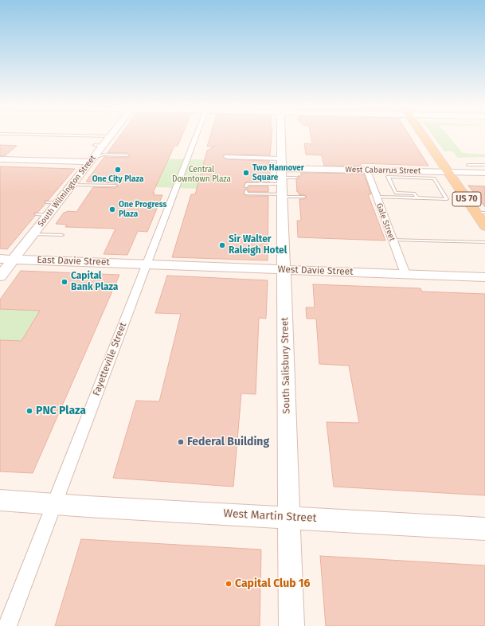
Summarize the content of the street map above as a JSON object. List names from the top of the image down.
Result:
{
  "streets": {
    "main road": [
      "West Cabarrus Street",
      "South Wilmington Street",
      "US 70",
      "East Davie Street",
      "West Davie Street",
      "South Salisbury Street",
      "West Martin Street"
    ],
    "street": ["Gale Street", "Fayetteville Street"]
  },
  "crossings": [
    ["West Cabarrus Street", "US 70"],
    ["West Cabarrus Street", "Gale Street"],
    ["West Cabarrus Street", "South Salisbury Street"],
    ["South Wilmington Street", "East Davie Street"],
    ["Gale Street", "West Davie Street"],
    ["East Davie Street", "West Davie Street"],
    ["East Davie Street", "Fayetteville Street"],
    ["West Davie Street", "Fayetteville Street"],
    ["West Davie Street", "South Salisbury Street"],
    ["Fayetteville Street", "West Martin Street"],
    ["South Salisbury Street", "West Martin Street"]
  ],
  "parks": ["Central Downtown Plaza"],
  "places": [
    "One City Plaza",
    "Two Hannover Square",
    "One Progress Plaza",
    "Sir Walter Raleigh Hotel",
    "Capital Bank Plaza",
    "PNC Plaza",
    "Federal Building",
    "Capital Club 16"
  ]
}
